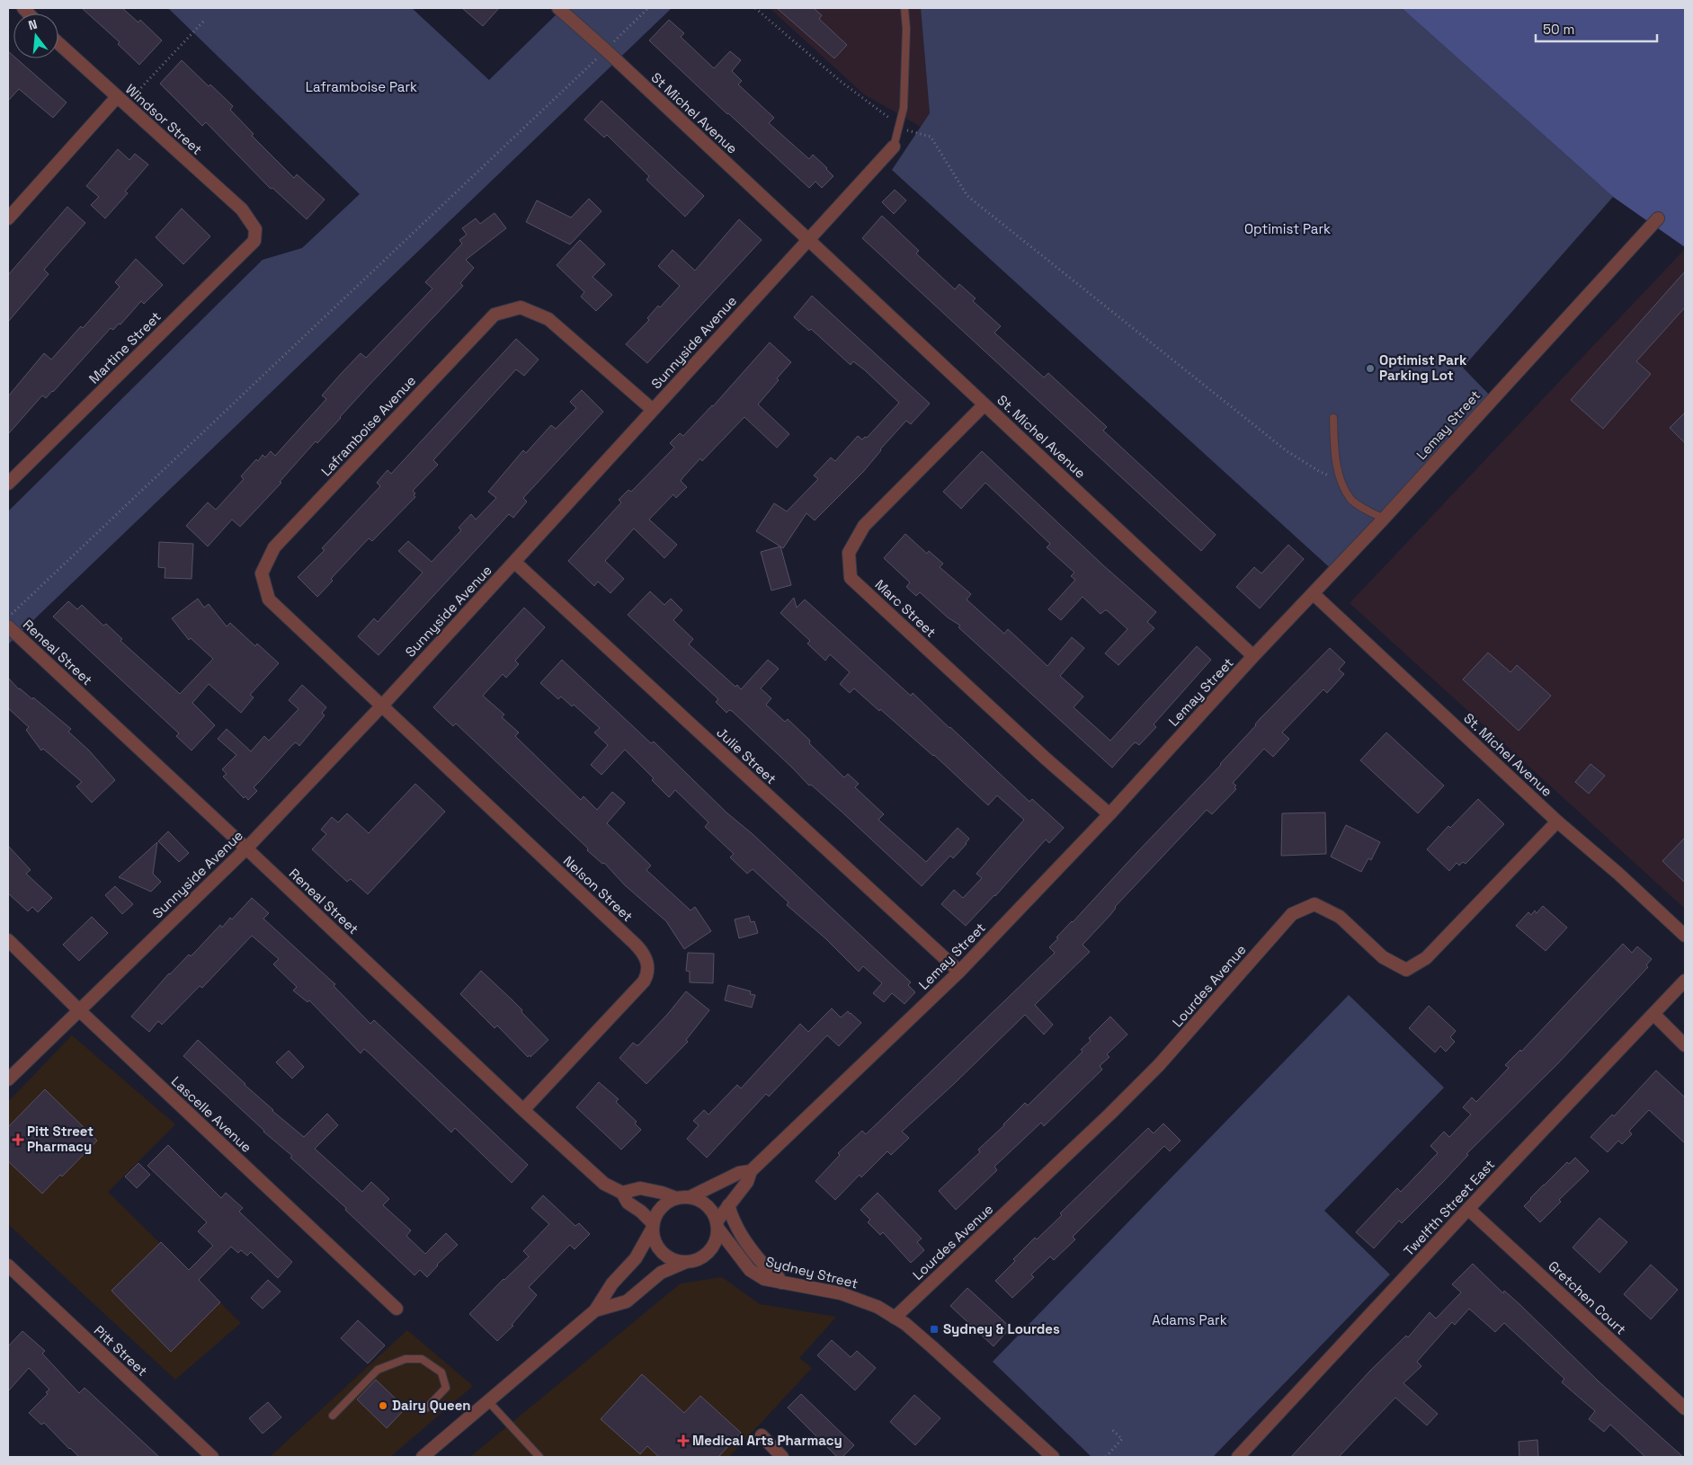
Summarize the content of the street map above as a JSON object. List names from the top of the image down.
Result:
{
  "streets": {
    "street": [
      "St Michel Avenue",
      "Windsor Street",
      "Sunnyside Avenue",
      "Martine Street",
      "Lemay Street",
      "Laframboise Avenue",
      "St. Michel Avenue",
      "Marc Street",
      "Reneal Street",
      "Julie Street",
      "Nelson Street",
      "Lourdes Avenue",
      "Lascelle Avenue",
      "Twelfth Street East",
      "Sydney Street",
      "Gretchen Court",
      "Pitt Street"
    ]
  },
  "crossings": [
    ["St Michel Avenue", "Sunnyside Avenue"],
    ["St Michel Avenue", "St. Michel Avenue"],
    ["Windsor Street", "Martine Street"],
    ["Sunnyside Avenue", "Laframboise Avenue"],
    ["Sunnyside Avenue", "St. Michel Avenue"],
    ["Sunnyside Avenue", "Reneal Street"],
    ["Sunnyside Avenue", "Julie Street"],
    ["Sunnyside Avenue", "Nelson Street"],
    ["Sunnyside Avenue", "Lascelle Avenue"],
    ["Lemay Street", "St. Michel Avenue"],
    ["Lemay Street", "Marc Street"],
    ["Lemay Street", "Reneal Street"],
    ["Lemay Street", "Julie Street"],
    ["Lemay Street", "Sydney Street"],
    ["Laframboise Avenue", "Nelson Street"],
    ["St. Michel Avenue", "Marc Street"],
    ["St. Michel Avenue", "Lourdes Avenue"],
    ["Reneal Street", "Nelson Street"],
    ["Reneal Street", "Sydney Street"],
    ["Lourdes Avenue", "Sydney Street"],
    ["Twelfth Street East", "Gretchen Court"]
  ],
  "parks": ["Laframboise Park", "Optimist Park", "Adams Park"],
  "places": {
    "other": ["Optimist Park Parking Lot", "Dairy Queen"],
    "health": ["Pitt Street Pharmacy", "Medical Arts Pharmacy"],
    "transit": ["Sydney & Lourdes"]
  },
  "scale_bar": "50 m",
  "north": "top"
}
